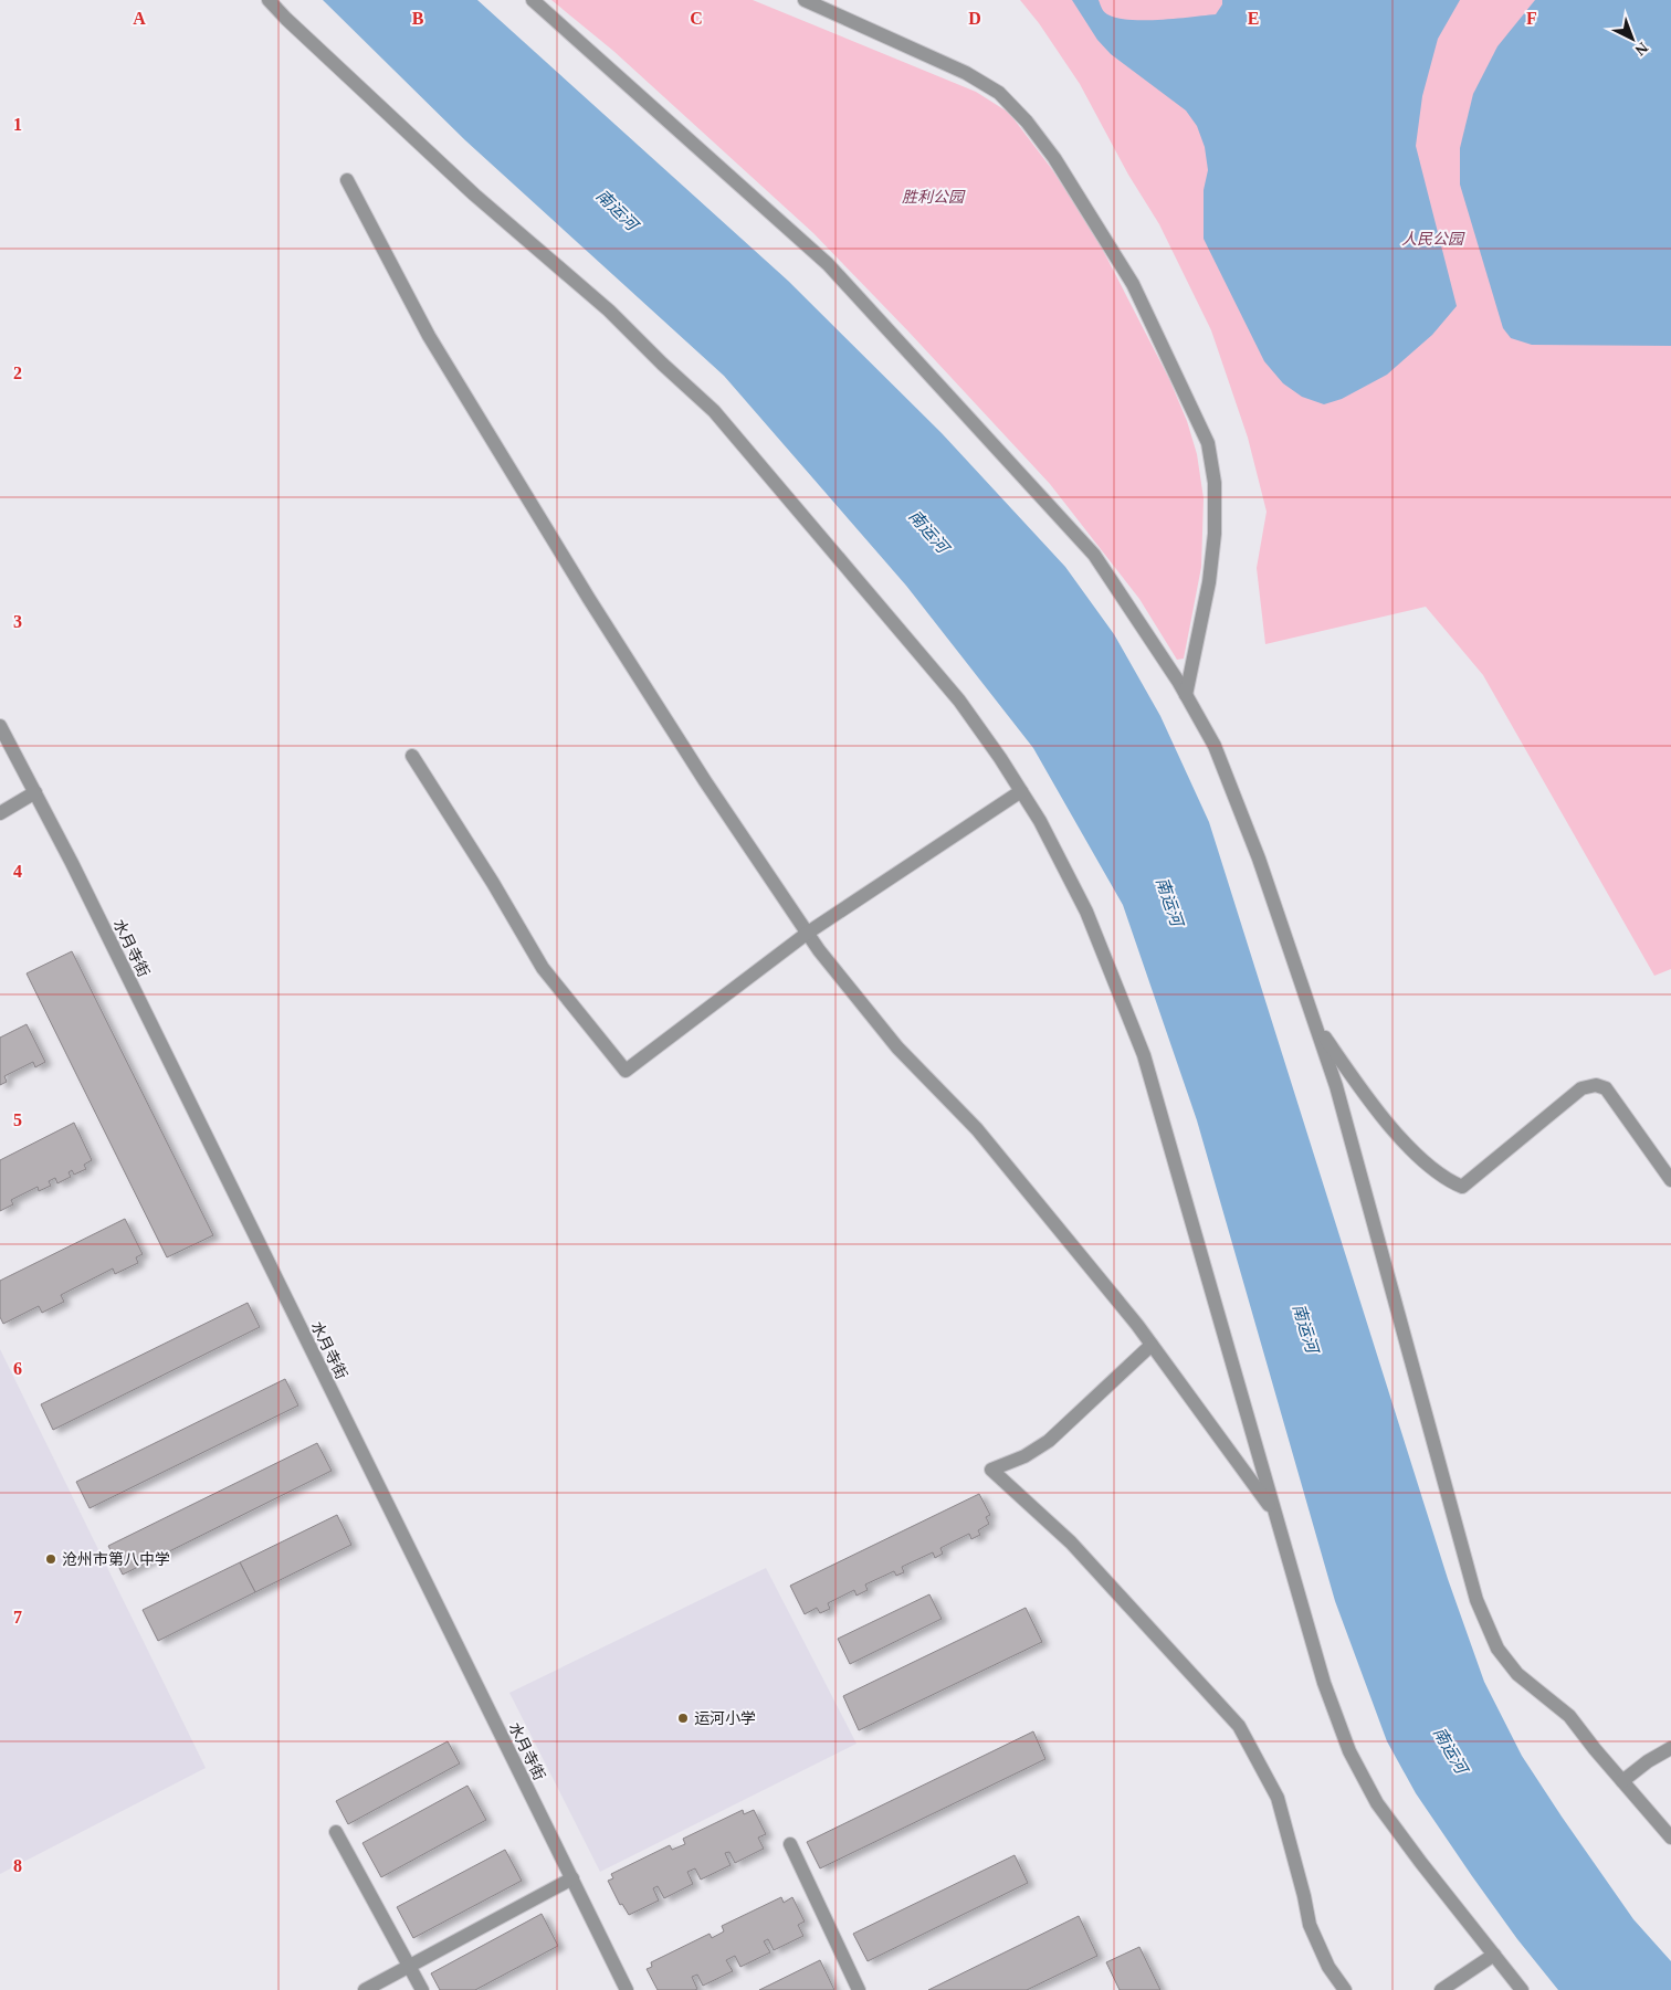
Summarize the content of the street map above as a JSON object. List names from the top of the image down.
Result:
{
  "streets": {
    "street": ["水月寺街"]
  },
  "water": ["南运河"],
  "parks": ["胜利公园", "人民公园"],
  "places": ["沧州市第八中学", "运河小学"],
  "north": "bottom right",
  "grid": {
    "columns": [
      "A",
      "B",
      "C",
      "D",
      "E",
      "F"
    ],
    "rows": [
      "1",
      "2",
      "3",
      "4",
      "5",
      "6",
      "7",
      "8"
    ]
  }
}
